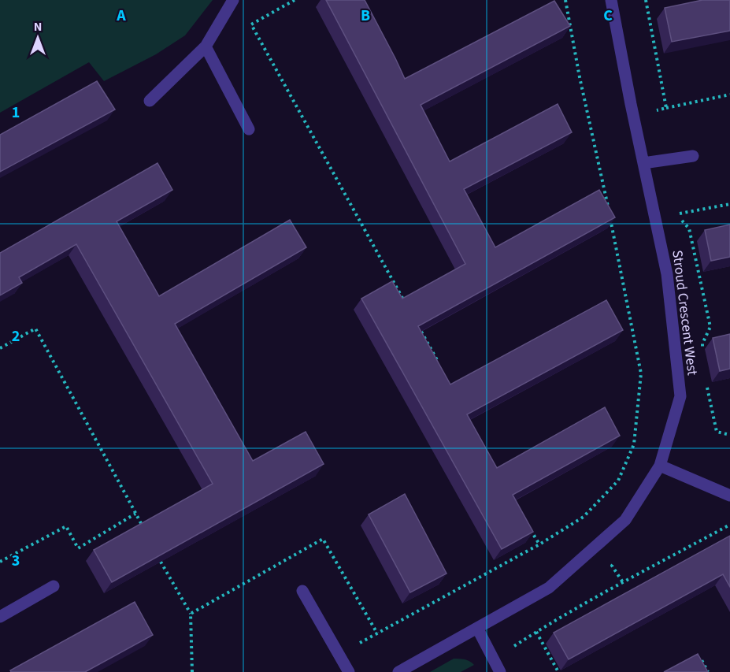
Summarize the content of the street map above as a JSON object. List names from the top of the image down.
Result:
{
  "streets": {
    "street": ["Stroud Crescent West"]
  },
  "north": "top",
  "grid": {
    "columns": ["A", "B", "C"],
    "rows": ["1", "2", "3"]
  }
}
